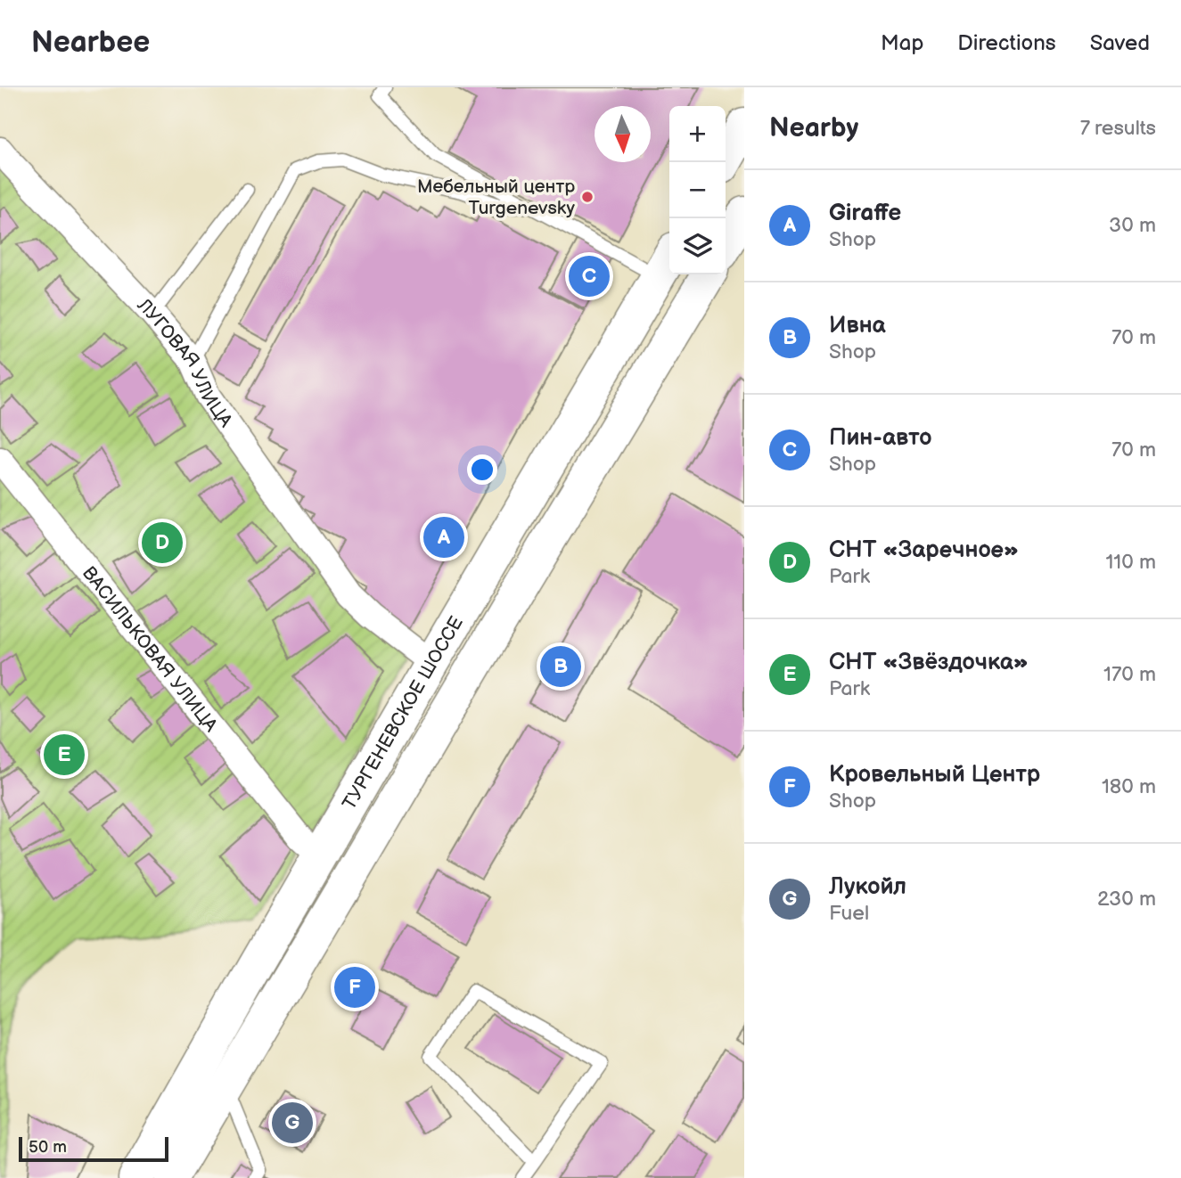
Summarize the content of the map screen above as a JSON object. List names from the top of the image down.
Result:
{
  "streets": {
    "highway": ["ТУРГЕНЕВСКОЕ ШОССЕ"],
    "street": ["ЛУГОВАЯ УЛИЦА", "ВАСИЛЬКОВАЯ УЛИЦА"]
  },
  "crossings": [
    ["ЛУГОВАЯ УЛИЦА", "ТУРГЕНЕВСКОЕ ШОССЕ"],
    ["ВАСИЛЬКОВАЯ УЛИЦА", "ТУРГЕНЕВСКОЕ ШОССЕ"]
  ],
  "places": ["Мебельный центр Turgenevsky"],
  "scale_bar": "50 m",
  "north": "bottom",
  "page": {
    "header": "Nearbee",
    "nav": ["Map", "Directions", "Saved"],
    "heading": ["Nearby", "7 results"],
    "map_buttons": ["+", "−"],
    "list": [
      {
        "mark": "A",
        "name": "Giraffe",
        "note": "Shop",
        "value": "30 m"
      },
      {
        "mark": "B",
        "name": "Ивна",
        "note": "Shop",
        "value": "70 m"
      },
      {
        "mark": "C",
        "name": "Пин-авто",
        "note": "Shop",
        "value": "70 m"
      },
      {
        "mark": "D",
        "name": "СНТ «Заречное»",
        "note": "Park",
        "value": "110 m"
      },
      {
        "mark": "E",
        "name": "СНТ «Звёздочка»",
        "note": "Park",
        "value": "170 m"
      },
      {
        "mark": "F",
        "name": "Кровельный Центр",
        "note": "Shop",
        "value": "180 m"
      },
      {
        "mark": "G",
        "name": "Лукойл",
        "note": "Fuel",
        "value": "230 m"
      }
    ],
    "pins": [
      "C",
      "A",
      "D",
      "B",
      "E",
      "F",
      "G"
    ],
    "scale": "50 m"
  }
}
